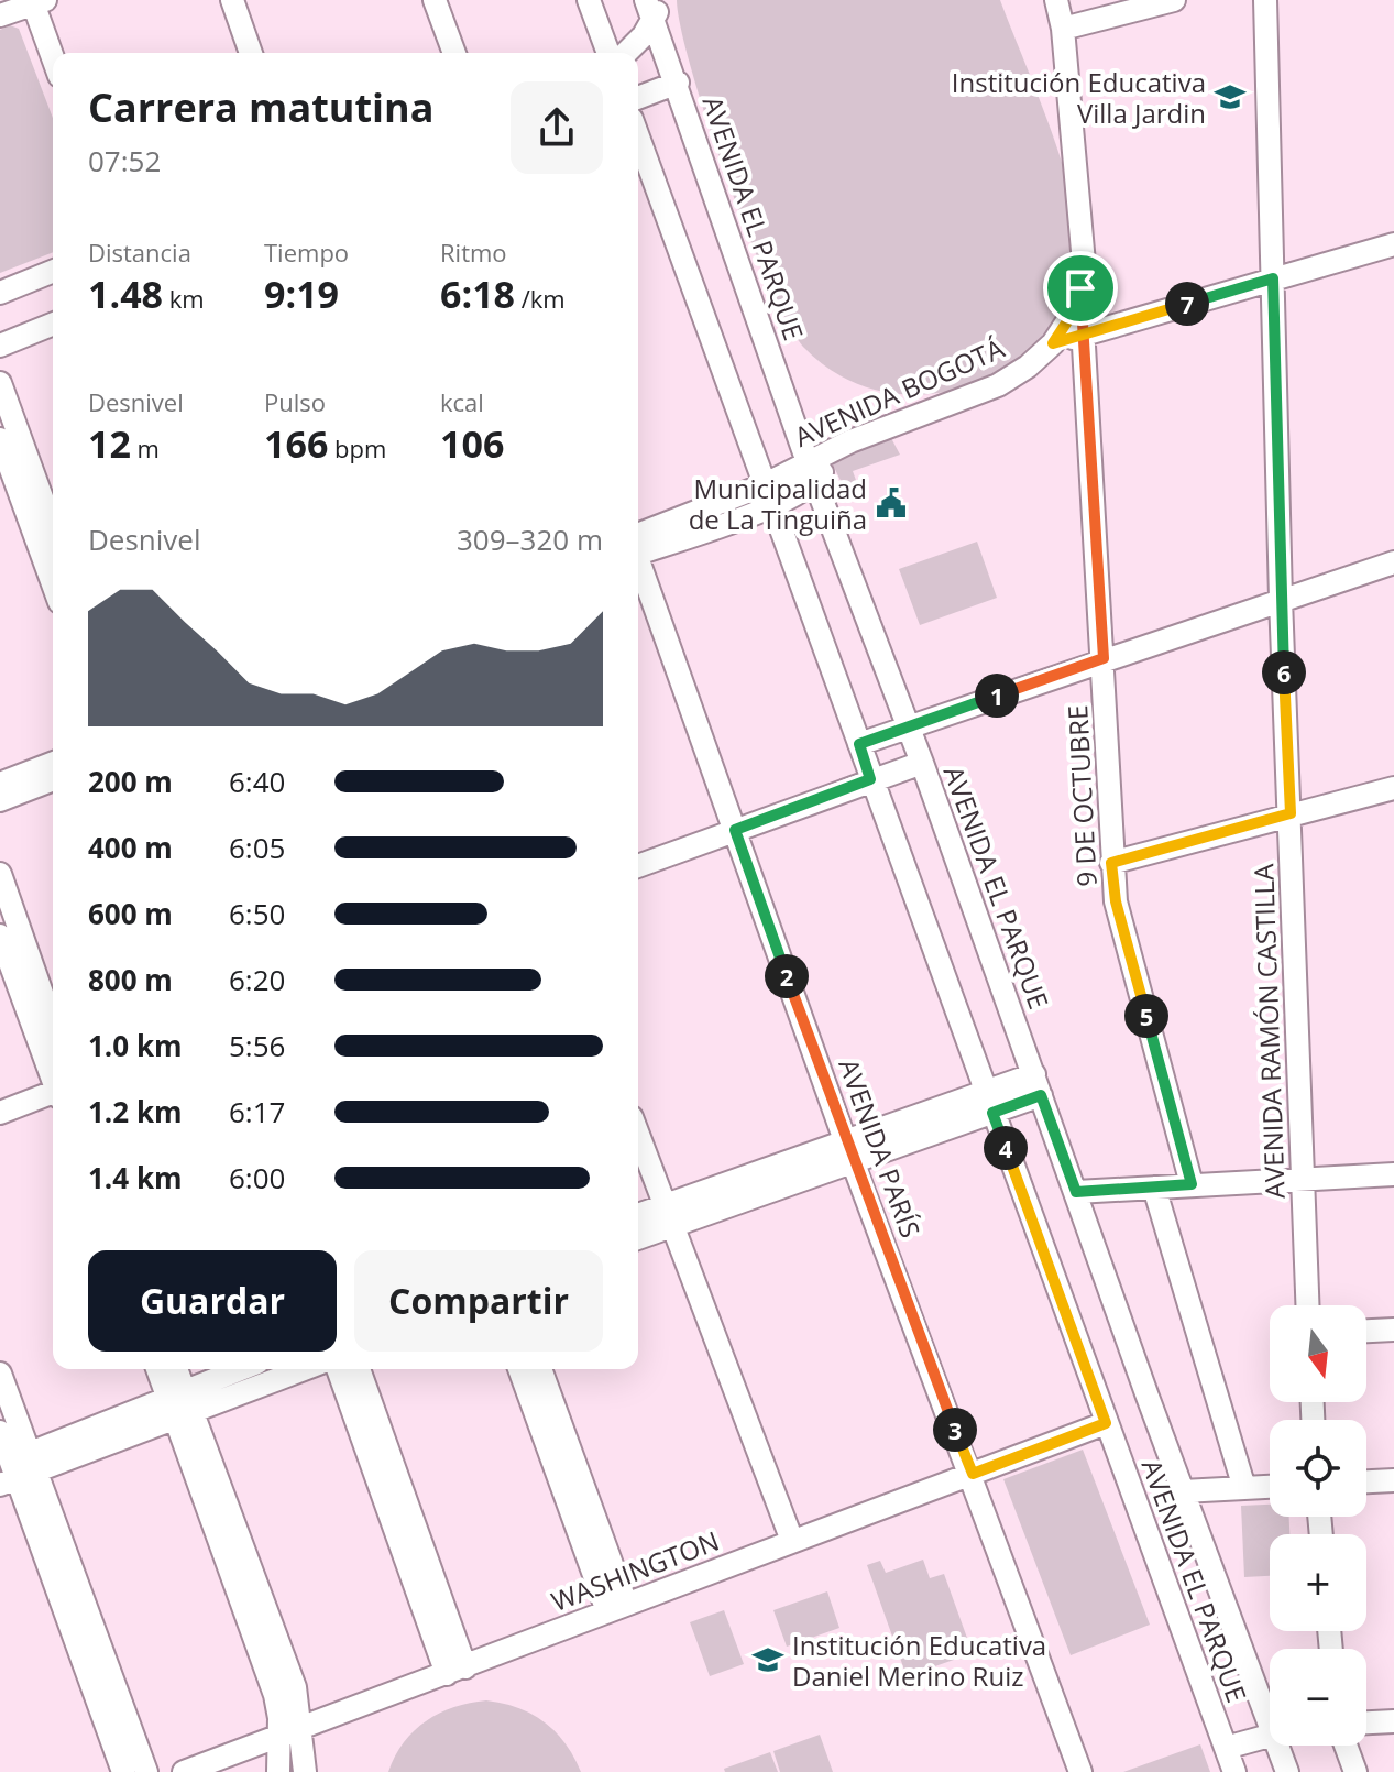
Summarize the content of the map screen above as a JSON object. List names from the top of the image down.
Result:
{
  "streets": {
    "street": [
      "AVENIDA EL PARQUE",
      "AVENIDA BOGOTÁ",
      "9 DE OCTUBRE",
      "AVENIDA RAMÓN CASTILLA",
      "AVENIDA PARÍS",
      "WASHINGTON"
    ]
  },
  "crossings": [
    ["AVENIDA EL PARQUE", "AVENIDA BOGOTÁ"],
    ["AVENIDA EL PARQUE", "WASHINGTON"],
    ["AVENIDA BOGOTÁ", "9 DE OCTUBRE"],
    ["AVENIDA PARÍS", "WASHINGTON"]
  ],
  "places": {
    "school or university": ["Institución Educativa Villa Jardin", "Institución Educativa Daniel Merino Ruiz"],
    "public building": ["Municipalidad de La Tinguiña"]
  },
  "north": "bottom",
  "page": {
    "heading": ["Carrera matutina", "07:52"],
    "stats": [
      ["Distancia", "1.48 km"],
      ["Tiempo", "9:19"],
      ["Ritmo", "6:18 /km"],
      ["Desnivel", "12 m"],
      ["Pulso", "166 bpm"],
      ["kcal", "106"]
    ],
    "pins": [
      "7",
      "6",
      "1",
      "2",
      "5",
      "4",
      "3"
    ],
    "chart": ["Desnivel", "309–320 m"],
    "list": [
      {
        "name": "200 m",
        "note": "6:40"
      },
      {
        "name": "400 m",
        "note": "6:05"
      },
      {
        "name": "600 m",
        "note": "6:50"
      },
      {
        "name": "800 m",
        "note": "6:20"
      },
      {
        "name": "1.0 km",
        "note": "5:56"
      },
      {
        "name": "1.2 km",
        "note": "6:17"
      },
      {
        "name": "1.4 km",
        "note": "6:00"
      }
    ],
    "buttons": ["Guardar", "Compartir"],
    "map_buttons": ["+", "−"]
  }
}
